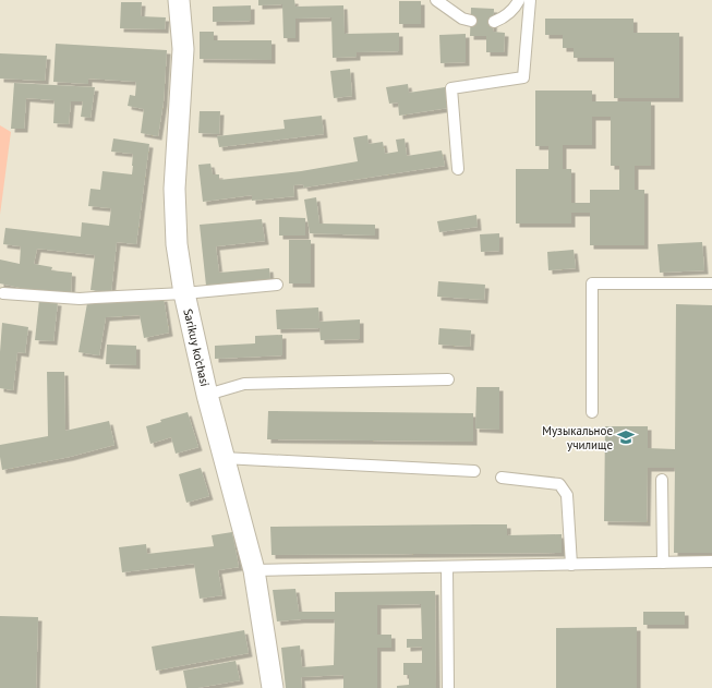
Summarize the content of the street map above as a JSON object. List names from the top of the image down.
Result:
{
  "streets": {
    "street": ["Sarikuy ko'chasi"]
  },
  "places": {
    "school or university": ["Музыкальное училище"]
  }
}
